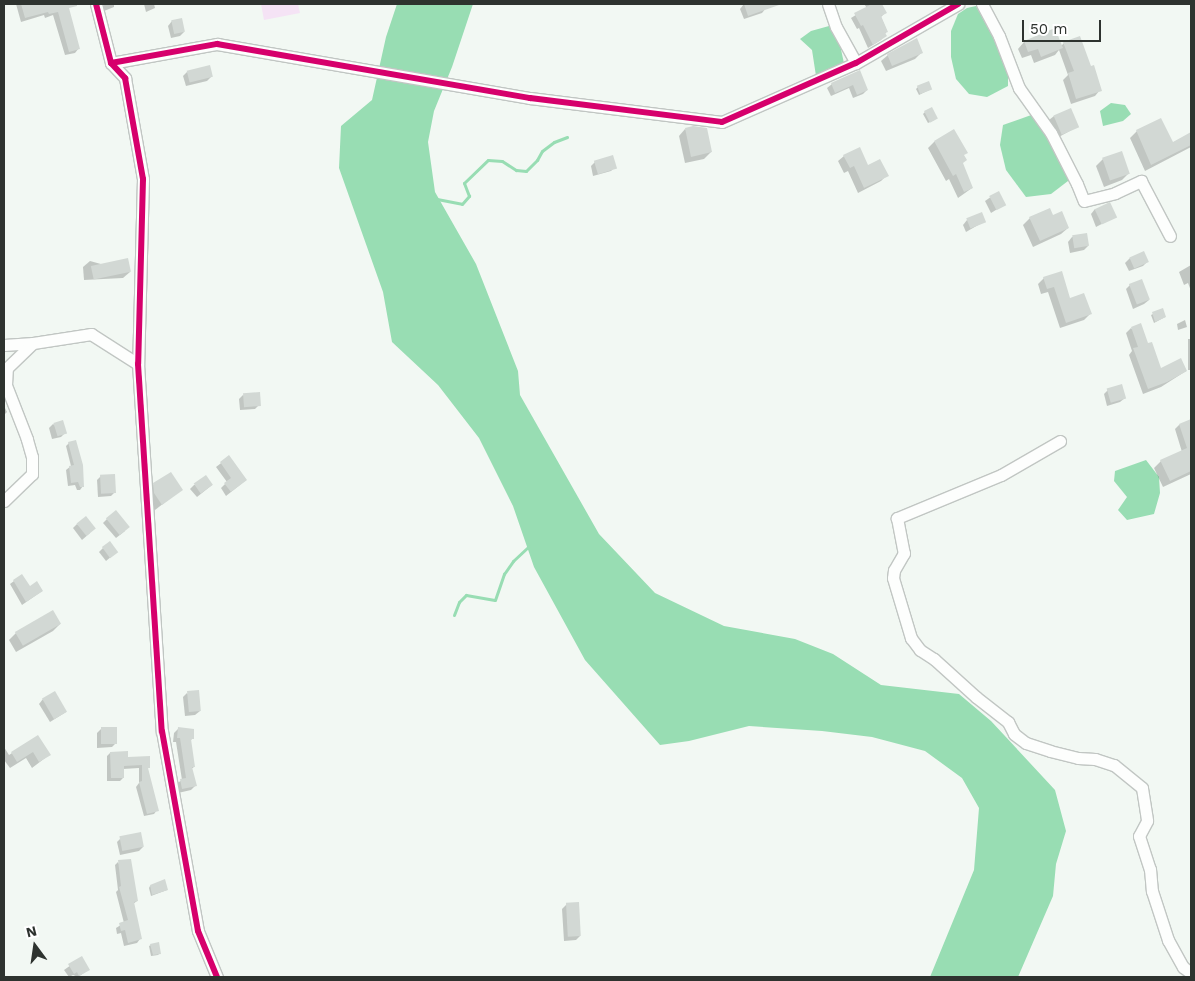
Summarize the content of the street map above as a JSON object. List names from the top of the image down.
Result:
{
  "scale_bar": "50 m",
  "north": "top"
}
